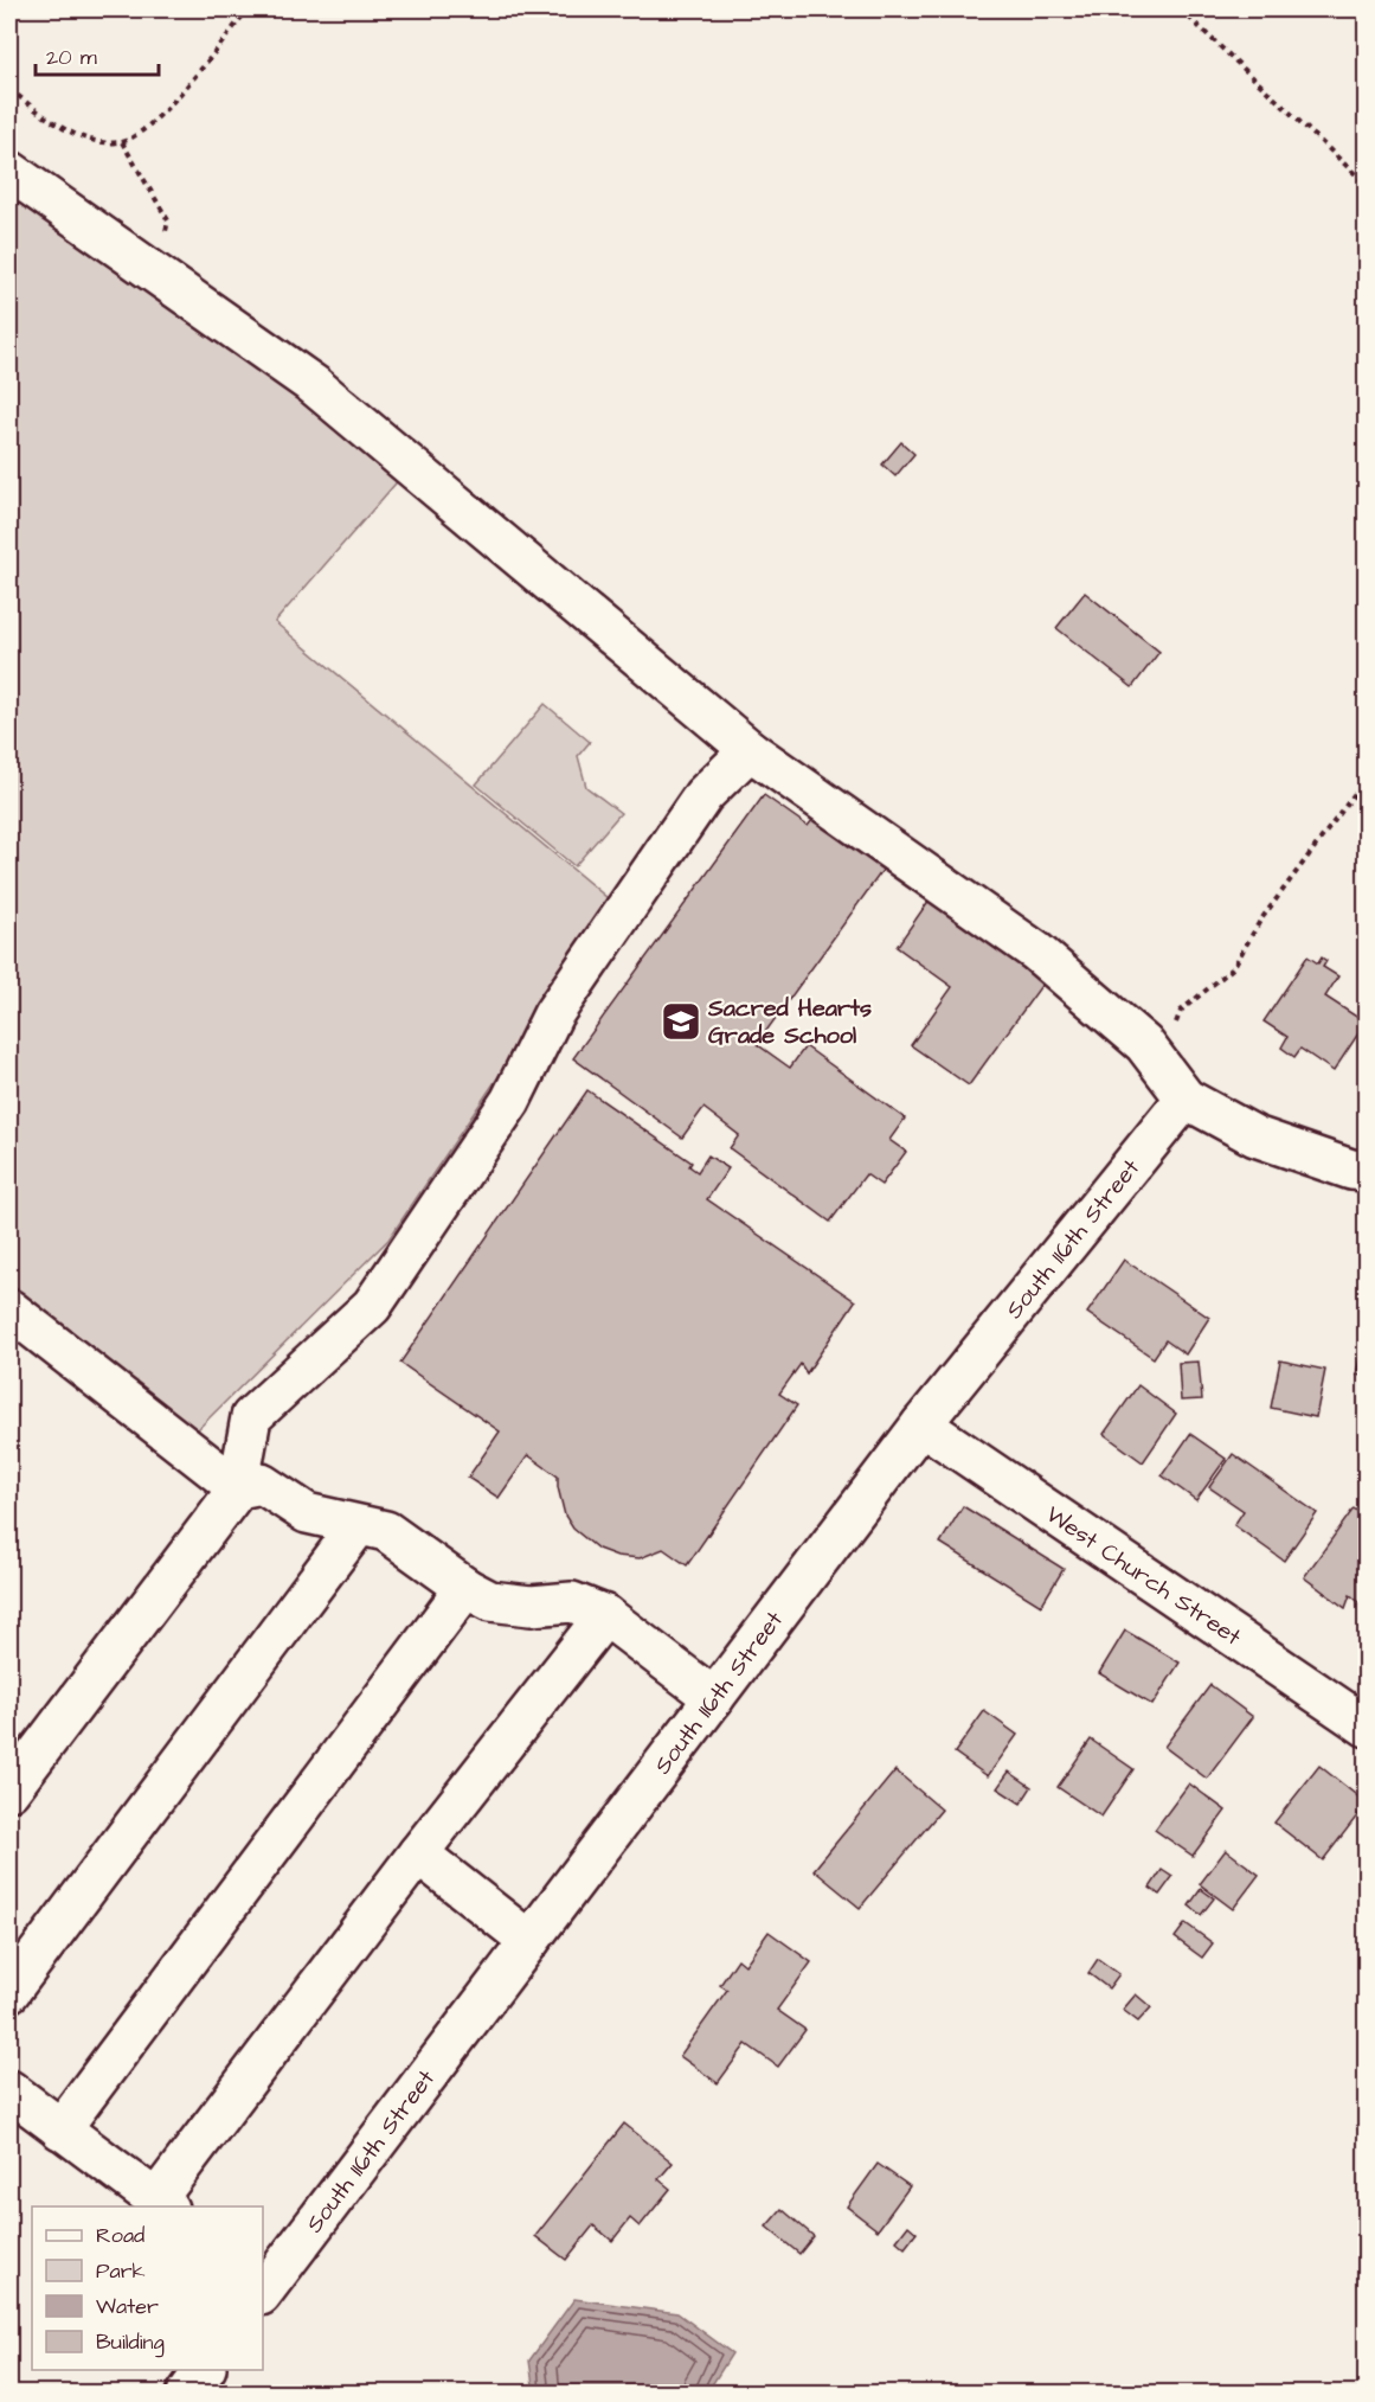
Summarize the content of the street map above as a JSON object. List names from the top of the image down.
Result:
{
  "streets": {
    "street": ["South 116th Street", "West Church Street"]
  },
  "crossings": [
    ["South 116th Street", "West Church Street"]
  ],
  "places": {
    "school or university": ["Sacred Hearts Grade School"]
  },
  "legend": [
    "Road",
    "Park",
    "Water",
    "Building"
  ],
  "scale_bar": "20 m"
}
